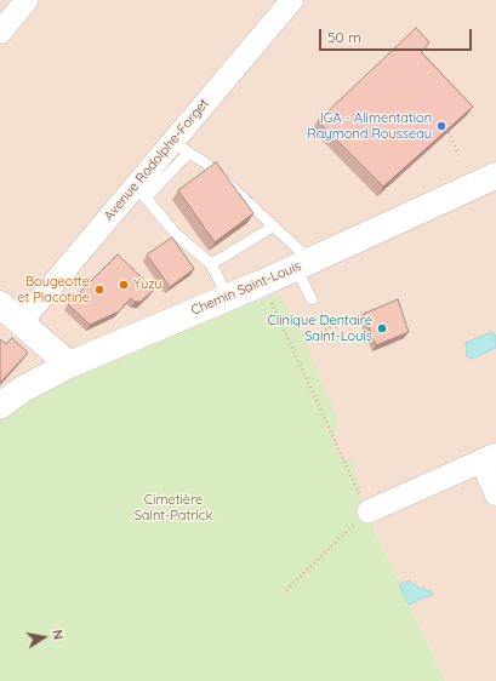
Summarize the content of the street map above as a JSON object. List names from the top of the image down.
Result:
{
  "streets": {
    "street": ["Avenue Rodolphe-Forget", "Chemin Saint-Louis"]
  },
  "parks": ["Cimetière Saint-Patrick"],
  "places": [
    "IGA - Alimentation Raymond Rousseau",
    "Yuzu",
    "Bougeotte et Placotine",
    "Clinique Dentaire Saint-Louis"
  ],
  "scale_bar": "50 m",
  "north": "right"
}
